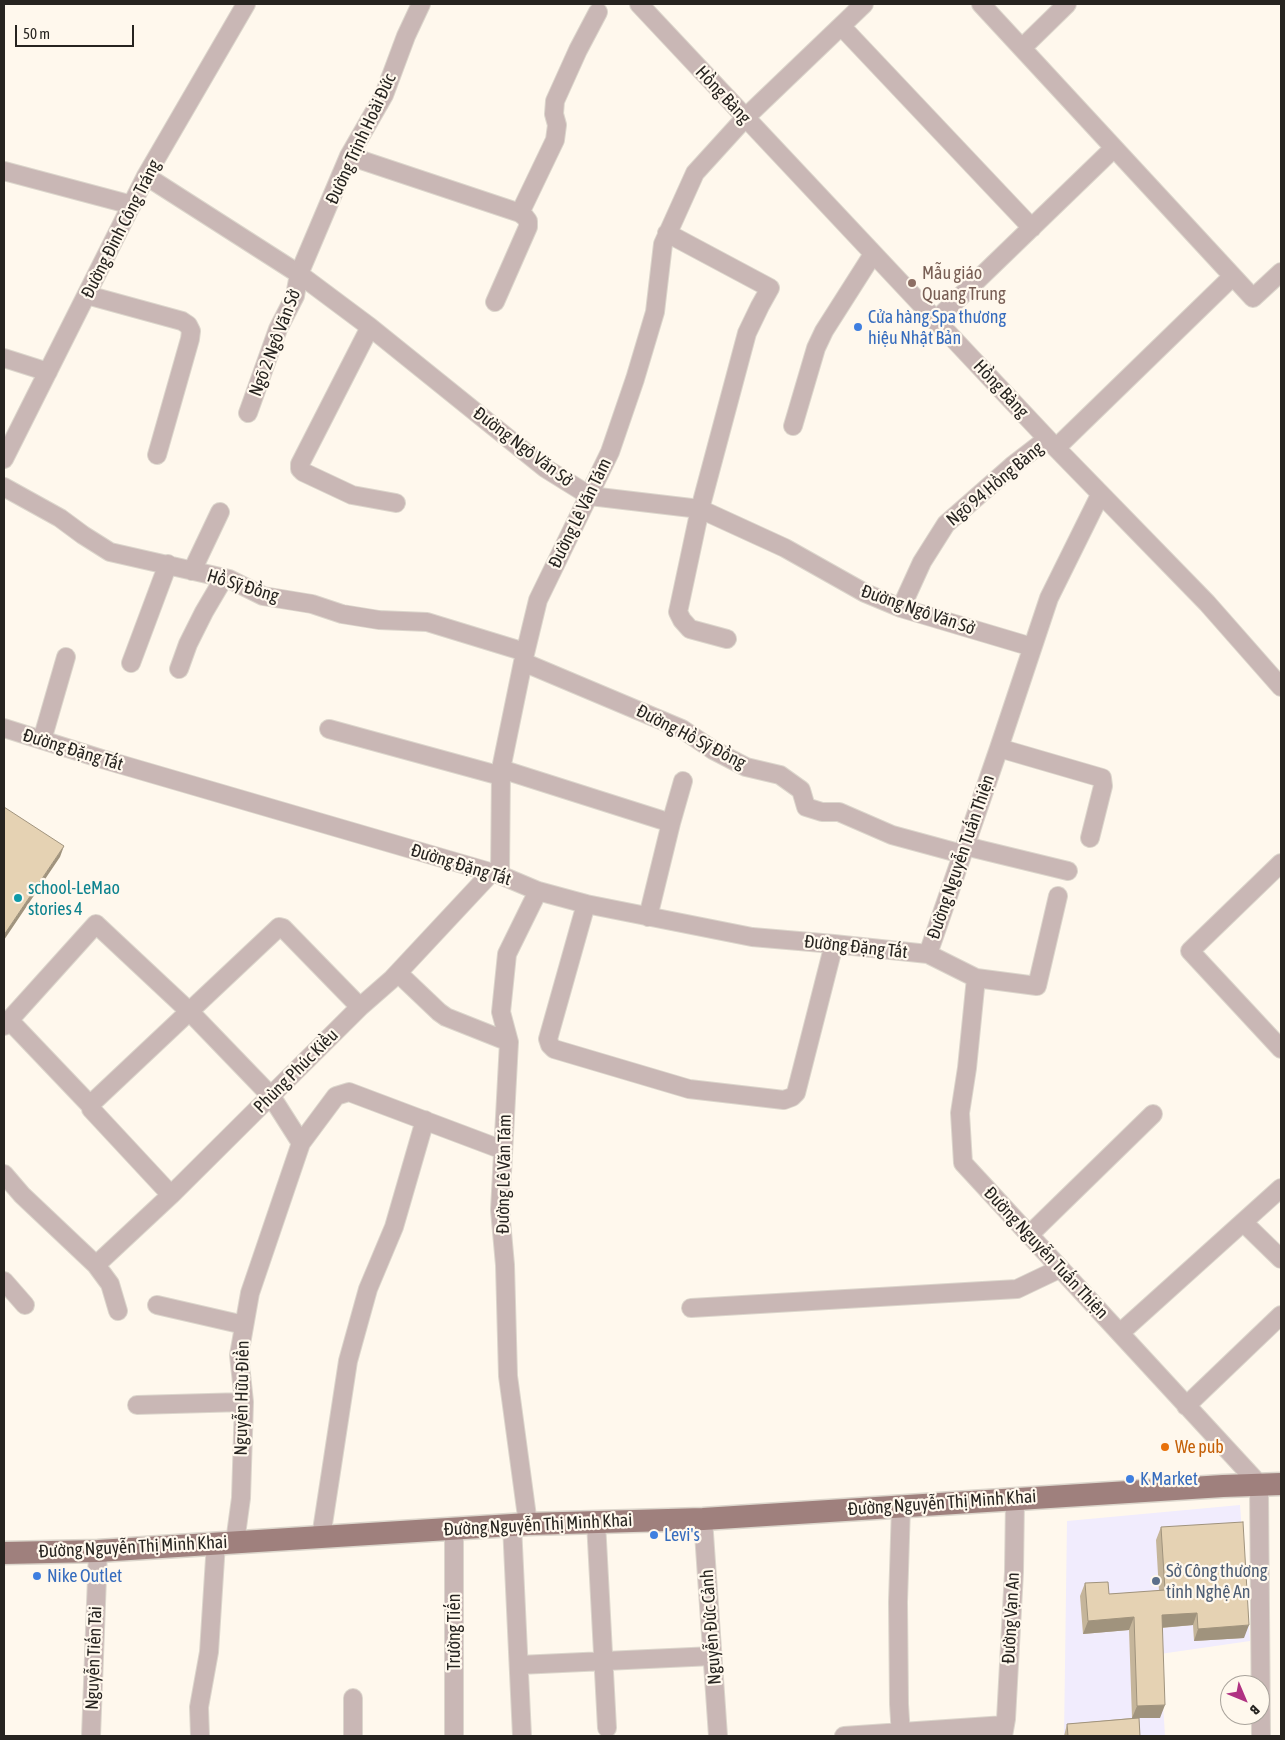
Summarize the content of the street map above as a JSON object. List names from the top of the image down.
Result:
{
  "streets": {
    "main road": ["Đường Nguyễn Thị Minh Khai"],
    "street": [
      "Hồng Bàng",
      "Đường Trịnh Hoài Đức",
      "Đường Đinh Công Tráng",
      "Ngõ 2 Ngô Văn Sở",
      "Đường Ngô Văn Sở",
      "Ngõ 94 Hồng Bàng",
      "Đường Lê Văn Tám",
      "Hồ Sỹ Đồng",
      "Đường Hồ Sỹ Đồng",
      "Đường Đặng Tất",
      "Đường Nguyễn Tuấn Thiện",
      "Phùng Phúc Kiều",
      "Nguyễn Hữu Điền",
      "Đường Vạn An",
      "Nguyễn Đức Cảnh",
      "Trường Tiến",
      "Nguyễn Tiến Tài"
    ]
  },
  "crossings": [
    ["Hồng Bàng", "Ngõ 94 Hồng Bàng"],
    ["Hồng Bàng", "Đường Lê Văn Tám"],
    ["Hồng Bàng", "Đường Nguyễn Tuấn Thiện"],
    ["Đường Trịnh Hoài Đức", "Ngõ 2 Ngô Văn Sở"],
    ["Đường Trịnh Hoài Đức", "Đường Ngô Văn Sở"],
    ["Đường Đinh Công Tráng", "Đường Ngô Văn Sở"],
    ["Ngõ 2 Ngô Văn Sở", "Đường Ngô Văn Sở"],
    ["Đường Ngô Văn Sở", "Ngõ 94 Hồng Bàng"],
    ["Đường Ngô Văn Sở", "Đường Lê Văn Tám"],
    ["Đường Ngô Văn Sở", "Đường Nguyễn Tuấn Thiện"],
    ["Đường Lê Văn Tám", "Hồ Sỹ Đồng"],
    ["Đường Lê Văn Tám", "Đường Hồ Sỹ Đồng"],
    ["Đường Lê Văn Tám", "Đường Đặng Tất"],
    ["Đường Lê Văn Tám", "Phùng Phúc Kiều"],
    ["Đường Lê Văn Tám", "Nguyễn Hữu Điền"],
    ["Đường Lê Văn Tám", "Đường Nguyễn Thị Minh Khai"],
    ["Hồ Sỹ Đồng", "Đường Hồ Sỹ Đồng"],
    ["Đường Hồ Sỹ Đồng", "Đường Nguyễn Tuấn Thiện"],
    ["Đường Đặng Tất", "Đường Nguyễn Tuấn Thiện"],
    ["Đường Đặng Tất", "Phùng Phúc Kiều"],
    ["Đường Nguyễn Tuấn Thiện", "Đường Nguyễn Thị Minh Khai"],
    ["Nguyễn Hữu Điền", "Đường Nguyễn Thị Minh Khai"],
    ["Đường Nguyễn Thị Minh Khai", "Đường Vạn An"],
    ["Đường Nguyễn Thị Minh Khai", "Nguyễn Đức Cảnh"],
    ["Đường Nguyễn Thị Minh Khai", "Trường Tiến"],
    ["Đường Nguyễn Thị Minh Khai", "Nguyễn Tiến Tài"]
  ],
  "places": [
    "Mẫu giáo Quang Trung",
    "Cửa hàng Spa thương hiệu Nhật Bản",
    "school-LeMao stories 4",
    "We pub",
    "K Market",
    "Levi's",
    "Nike Outlet",
    "Sở Công thương tỉnh Nghệ An"
  ],
  "scale_bar": "50 m",
  "north": "bottom right"
}
